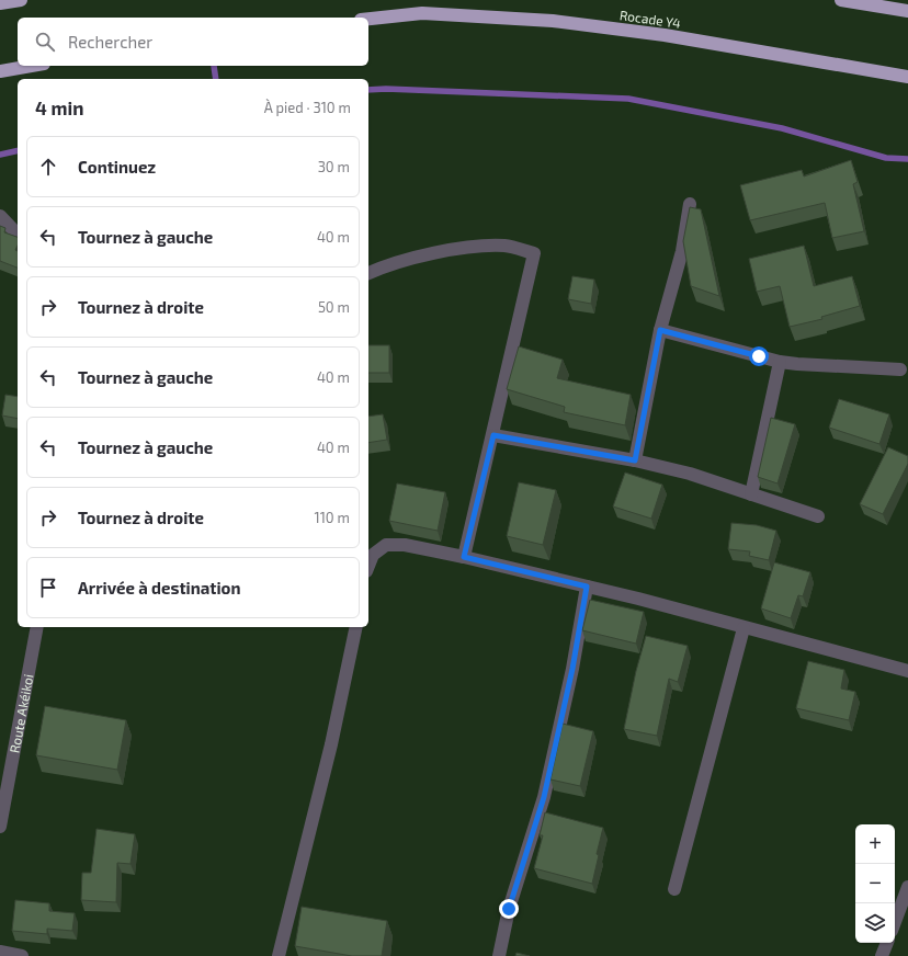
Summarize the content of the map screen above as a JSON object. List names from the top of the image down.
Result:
{
  "streets": {
    "highway": ["Rocade Y4"],
    "street": ["Route Akéikoi"]
  },
  "page": {
    "search": "Rechercher",
    "heading": ["4 min", "À pied · 310 m"],
    "list": [
      ["Continuez", "30 m"],
      ["Tournez à gauche", "40 m"],
      ["Tournez à droite", "50 m"],
      ["Tournez à gauche", "40 m"],
      ["Tournez à gauche", "40 m"],
      ["Tournez à droite", "110 m"],
      "Arrivée à destination"
    ],
    "map_buttons": ["+", "−"]
  }
}
